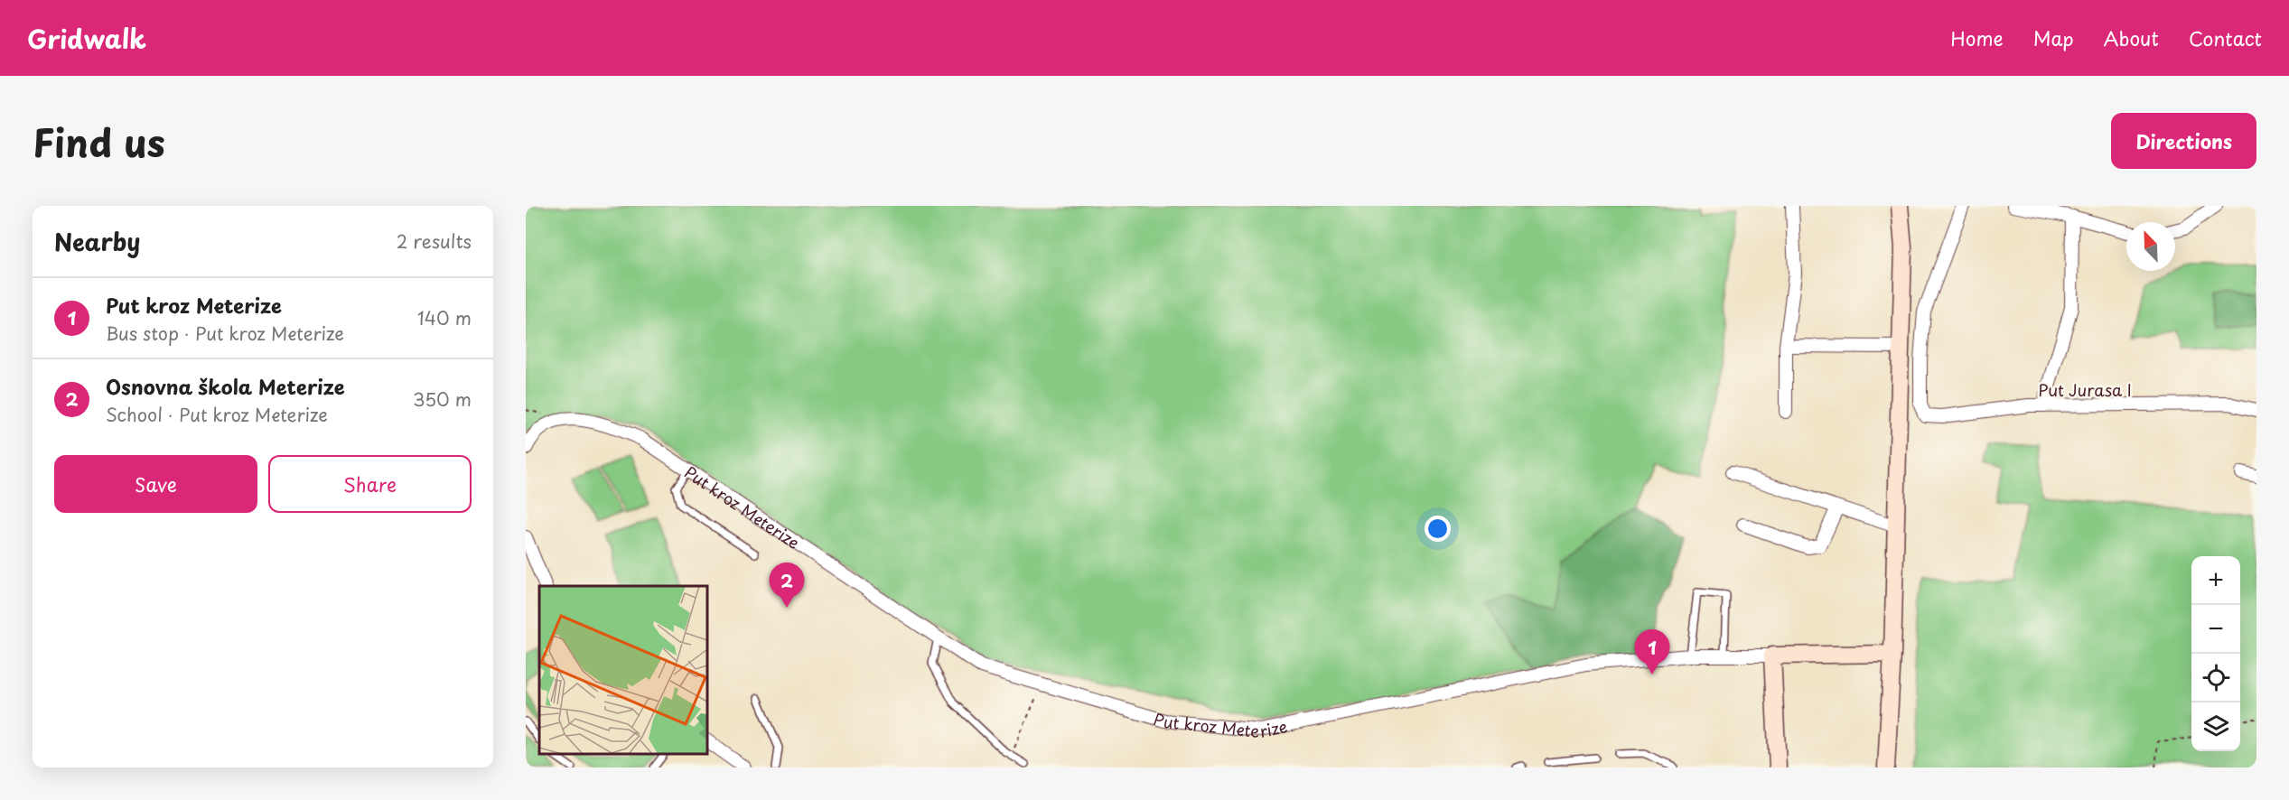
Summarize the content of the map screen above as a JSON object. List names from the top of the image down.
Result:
{
  "streets": {
    "main road": ["Put kroz Meterize"],
    "street": ["Put Jurasa I"]
  },
  "north": "top left",
  "page": {
    "header": "Gridwalk",
    "nav": [
      "Home",
      "Map",
      "About",
      "Contact"
    ],
    "title": "Find us",
    "buttons": [
      "Directions",
      ["Save", "Share"]
    ],
    "heading": ["Nearby", "2 results"],
    "list": [
      {
        "mark": "1",
        "name": "Put kroz Meterize",
        "note": "Bus stop · Put kroz Meterize",
        "value": "140 m"
      },
      {
        "mark": "2",
        "name": "Osnovna škola Meterize",
        "note": "School · Put kroz Meterize",
        "value": "350 m"
      }
    ],
    "map_buttons": ["+", "−"],
    "pins": ["2", "1"]
  }
}
